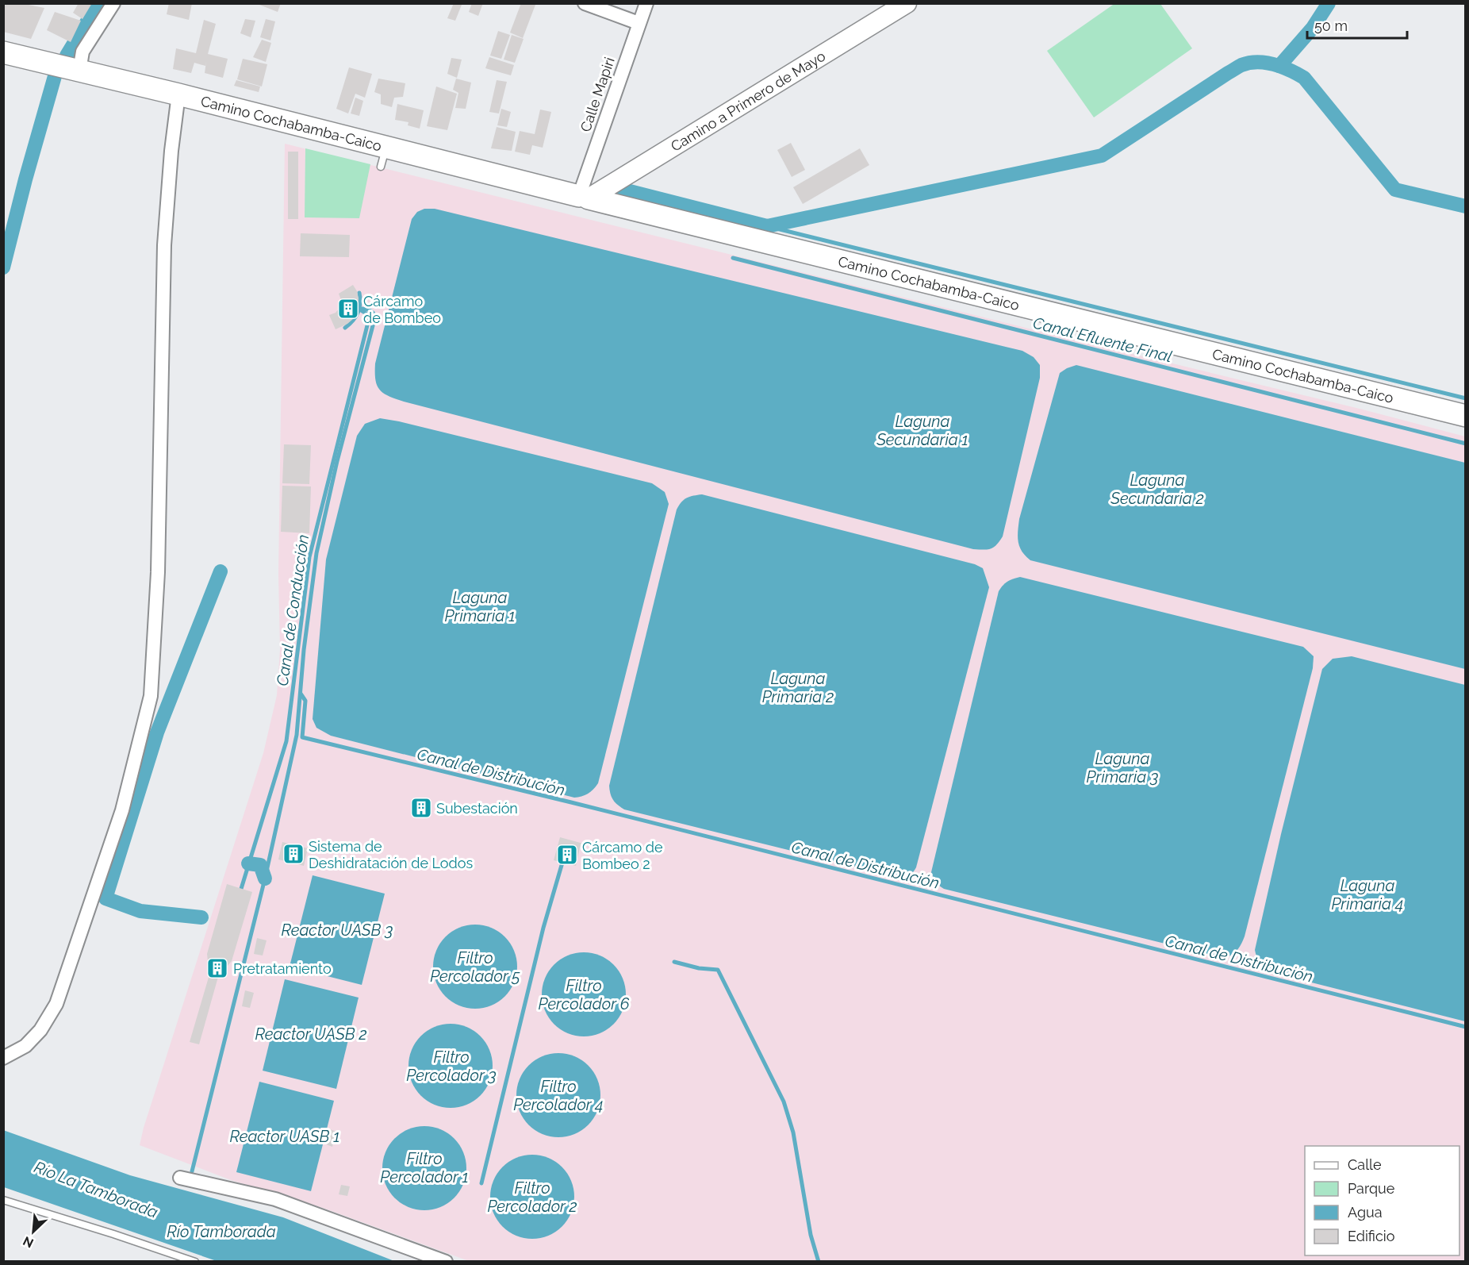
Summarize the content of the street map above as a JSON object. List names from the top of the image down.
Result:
{
  "streets": {
    "main road": ["Camino a Primero de Mayo", "Camino Cochabamba-Caico"],
    "street": ["Calle Mapiri"]
  },
  "crossings": [
    ["Calle Mapiri", "Camino a Primero de Mayo"],
    ["Calle Mapiri", "Camino Cochabamba-Caico"],
    ["Camino a Primero de Mayo", "Camino Cochabamba-Caico"]
  ],
  "water": [
    "Canal Efluente Final",
    "Laguna Secundaria 1",
    "Laguna Secundaria 2",
    "Laguna Primaria 1",
    "Canal de Conducción",
    "Laguna Primaria 2",
    "Laguna Primaria 3",
    "Canal de Distribución",
    "Laguna Primaria 4",
    "Reactor UASB 3",
    "Filtro Percolador 5",
    "Filtro Percolador 6",
    "Reactor UASB 2",
    "Filtro Percolador 3",
    "Filtro Percolador 4",
    "Reactor UASB 1",
    "Filtro Percolador 1",
    "Filtro Percolador 2",
    "Río La Tamborada",
    "Río Tamborada"
  ],
  "places": {
    "building": [
      "Cárcamo de Bombeo",
      "Subestación",
      "Sistema de Deshidratación de Lodos",
      "Cárcamo de Bombeo 2",
      "Pretratamiento"
    ]
  },
  "legend": [
    "Calle",
    "Parque",
    "Agua",
    "Edificio"
  ],
  "scale_bar": "50 m",
  "north": "bottom left"
}
